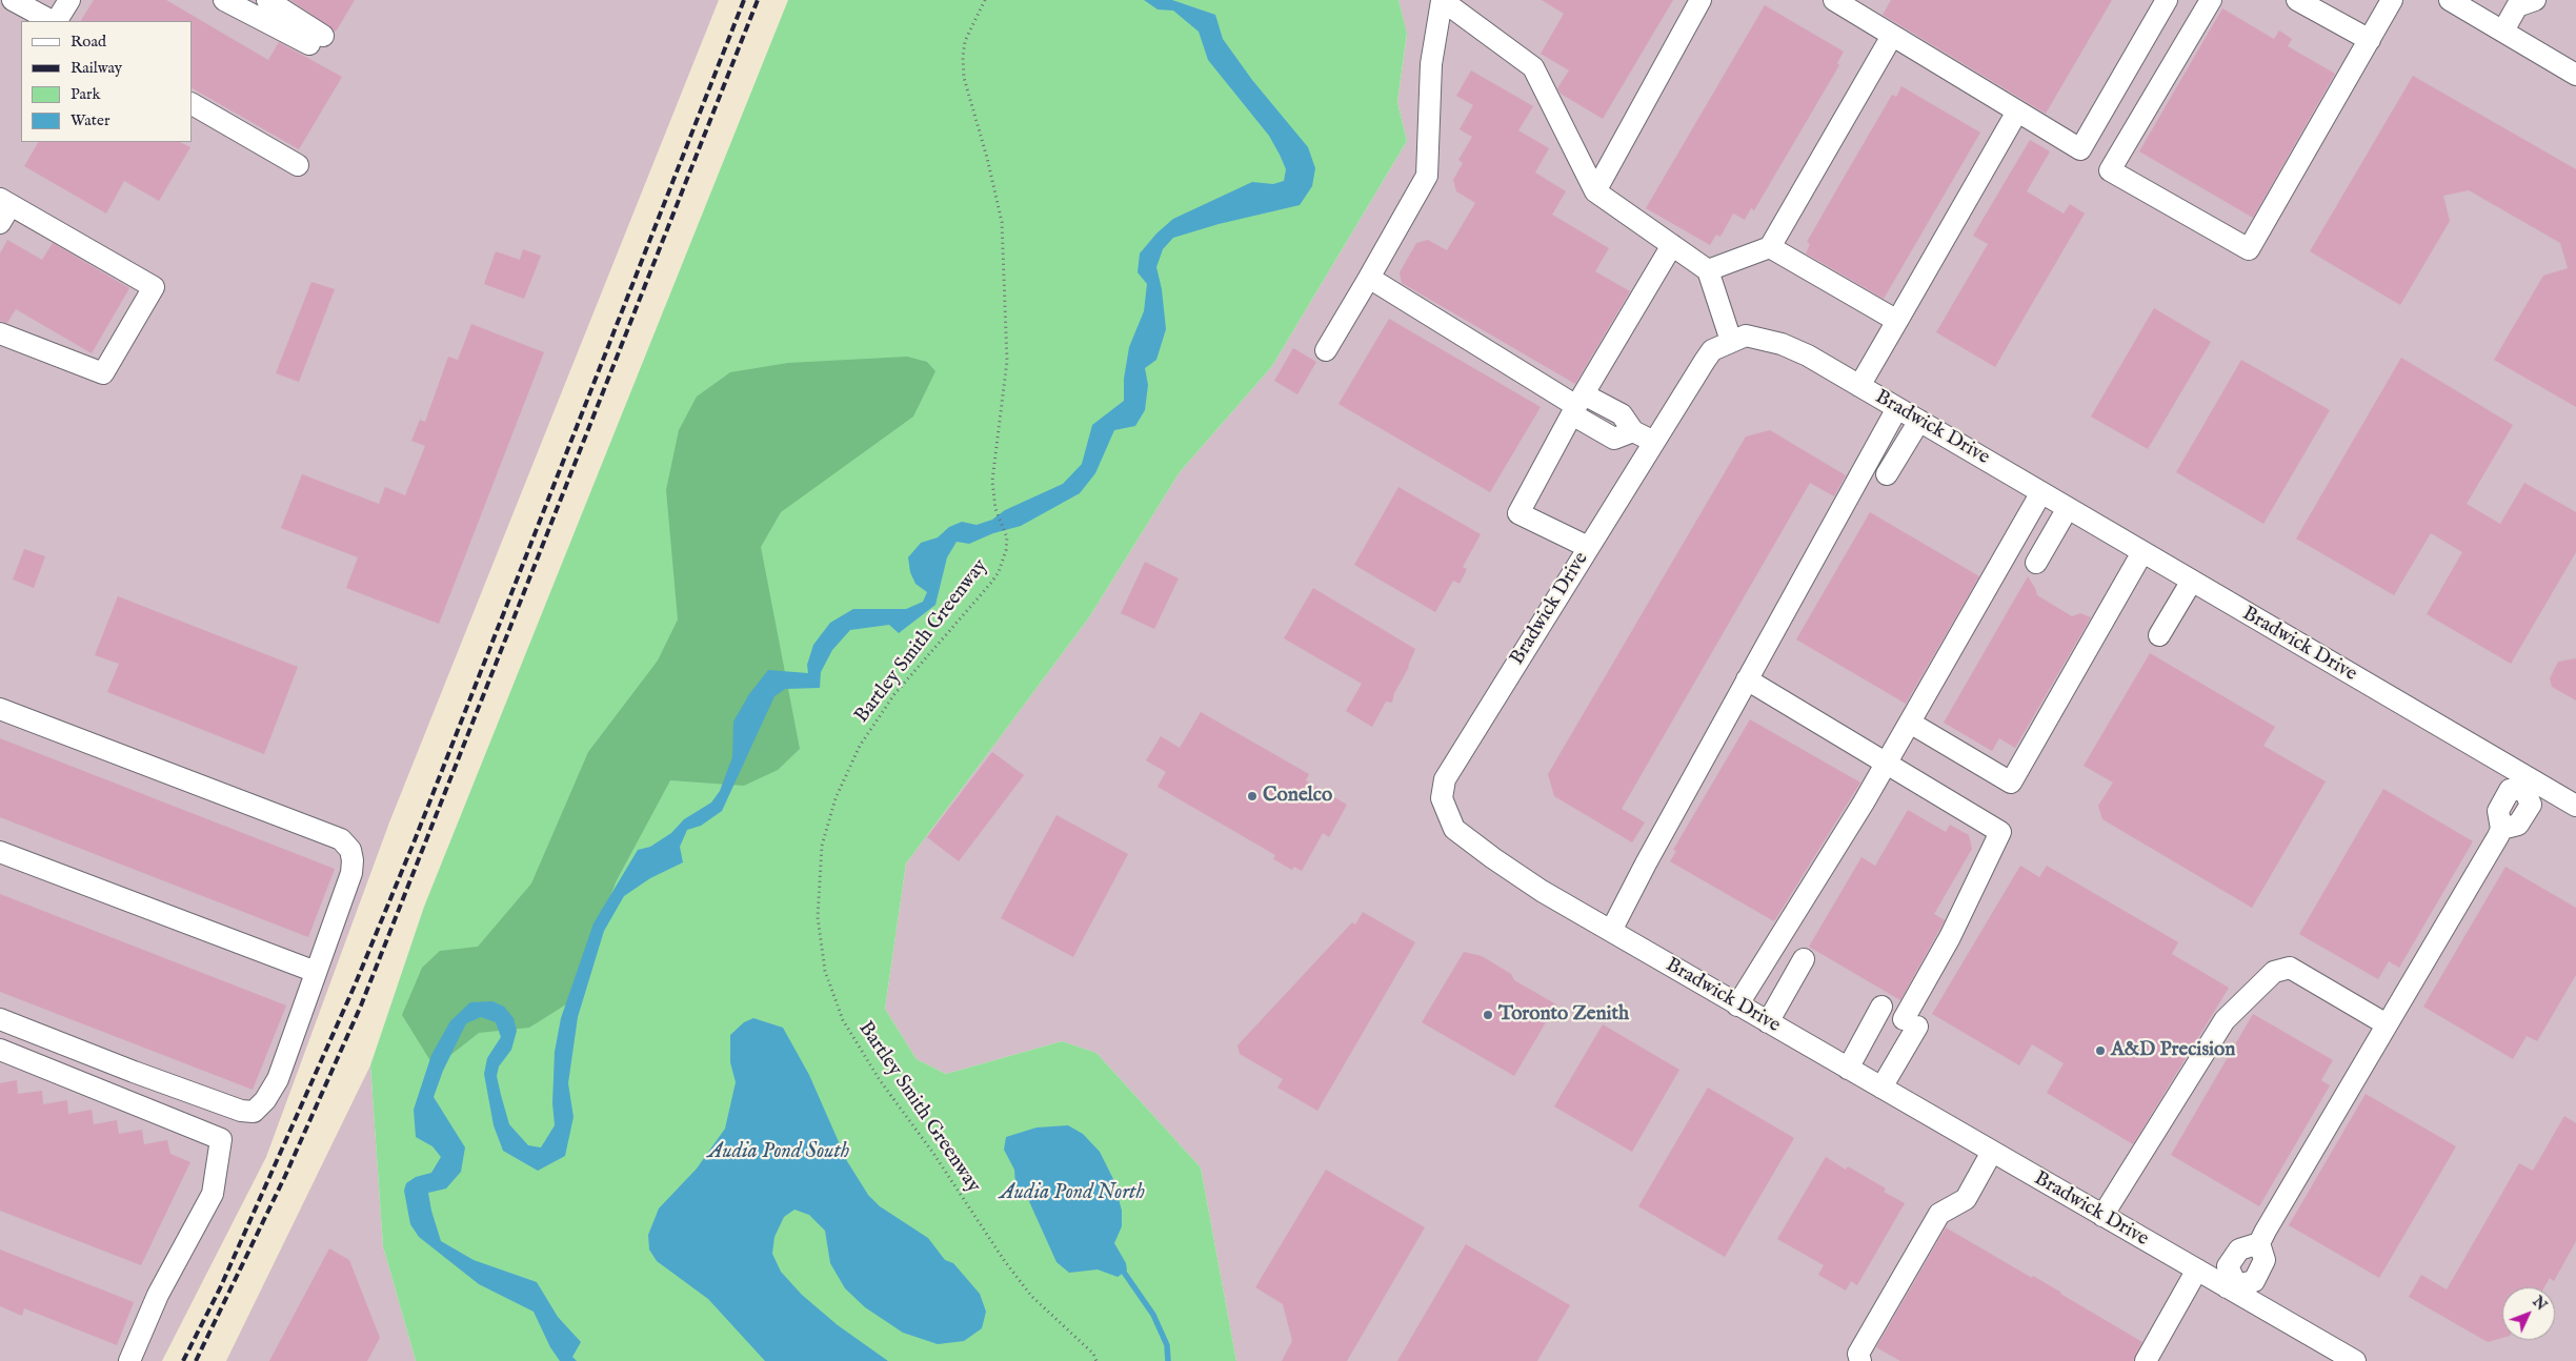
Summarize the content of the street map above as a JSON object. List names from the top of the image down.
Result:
{
  "streets": {
    "street": ["Bradwick Drive"],
    "path": ["Bartley Smith Greenway"]
  },
  "water": ["Audia Pond South", "Audia Pond North"],
  "places": ["Conelco", "Toronto Zenith", "A&D Precision"],
  "legend": [
    "Road",
    "Railway",
    "Park",
    "Water"
  ],
  "north": "top right"
}
